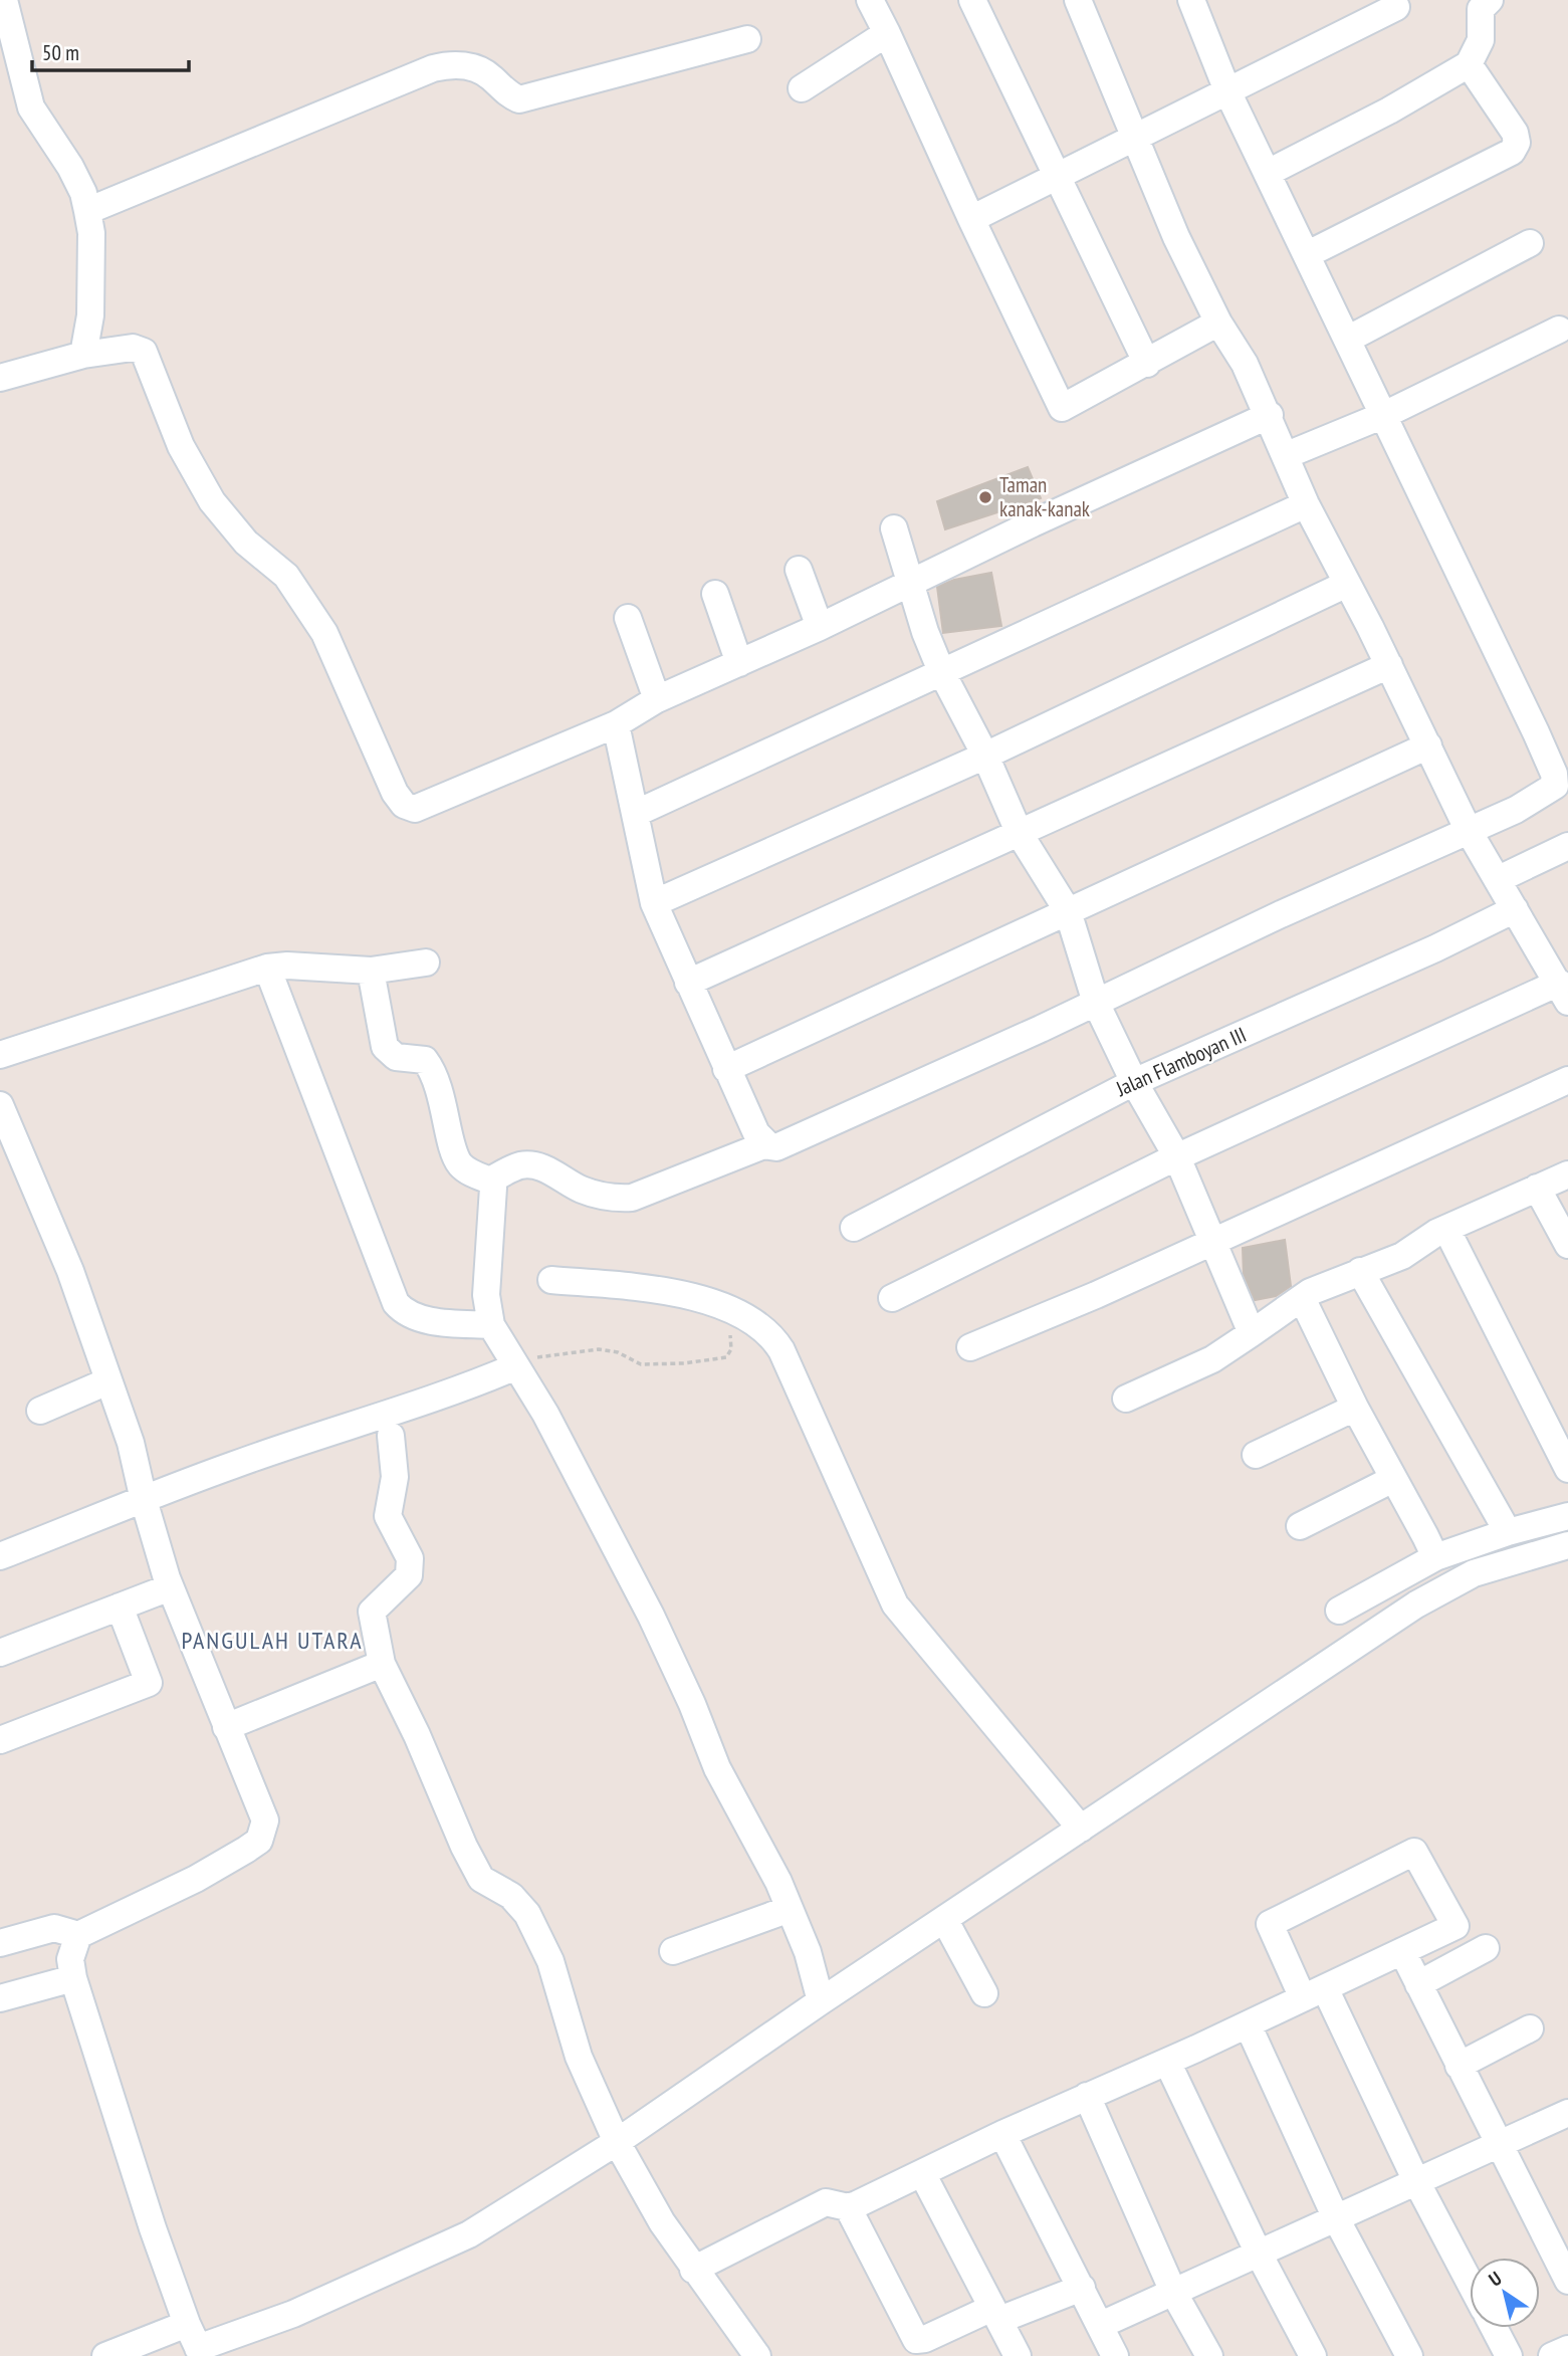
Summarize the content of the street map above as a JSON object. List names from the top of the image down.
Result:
{
  "streets": {
    "street": ["Jalan Flamboyan III"]
  },
  "districts": ["PANGULAH UTARA"],
  "places": ["Taman kanak-kanak"],
  "scale_bar": "50 m",
  "north": "top left"
}
